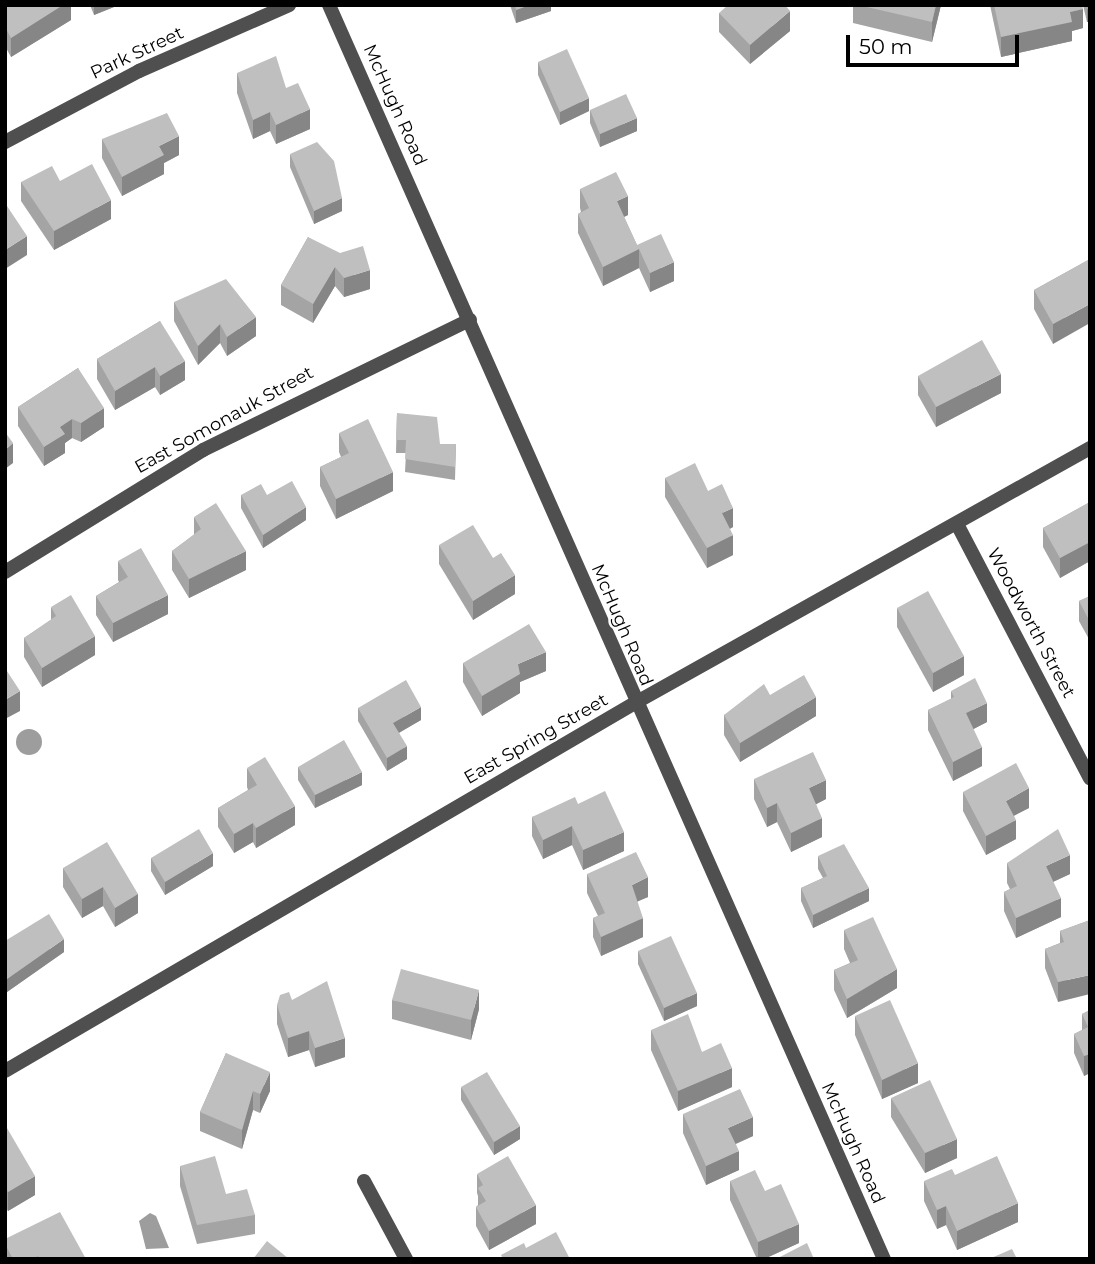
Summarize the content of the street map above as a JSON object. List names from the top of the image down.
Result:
{
  "streets": {
    "street": [
      "Park Street",
      "McHugh Road",
      "East Somonauk Street",
      "Woodworth Street",
      "East Spring Street"
    ]
  },
  "crossings": [
    ["McHugh Road", "East Somonauk Street"],
    ["McHugh Road", "East Spring Street"],
    ["Woodworth Street", "East Spring Street"]
  ],
  "scale_bar": "50 m"
}
